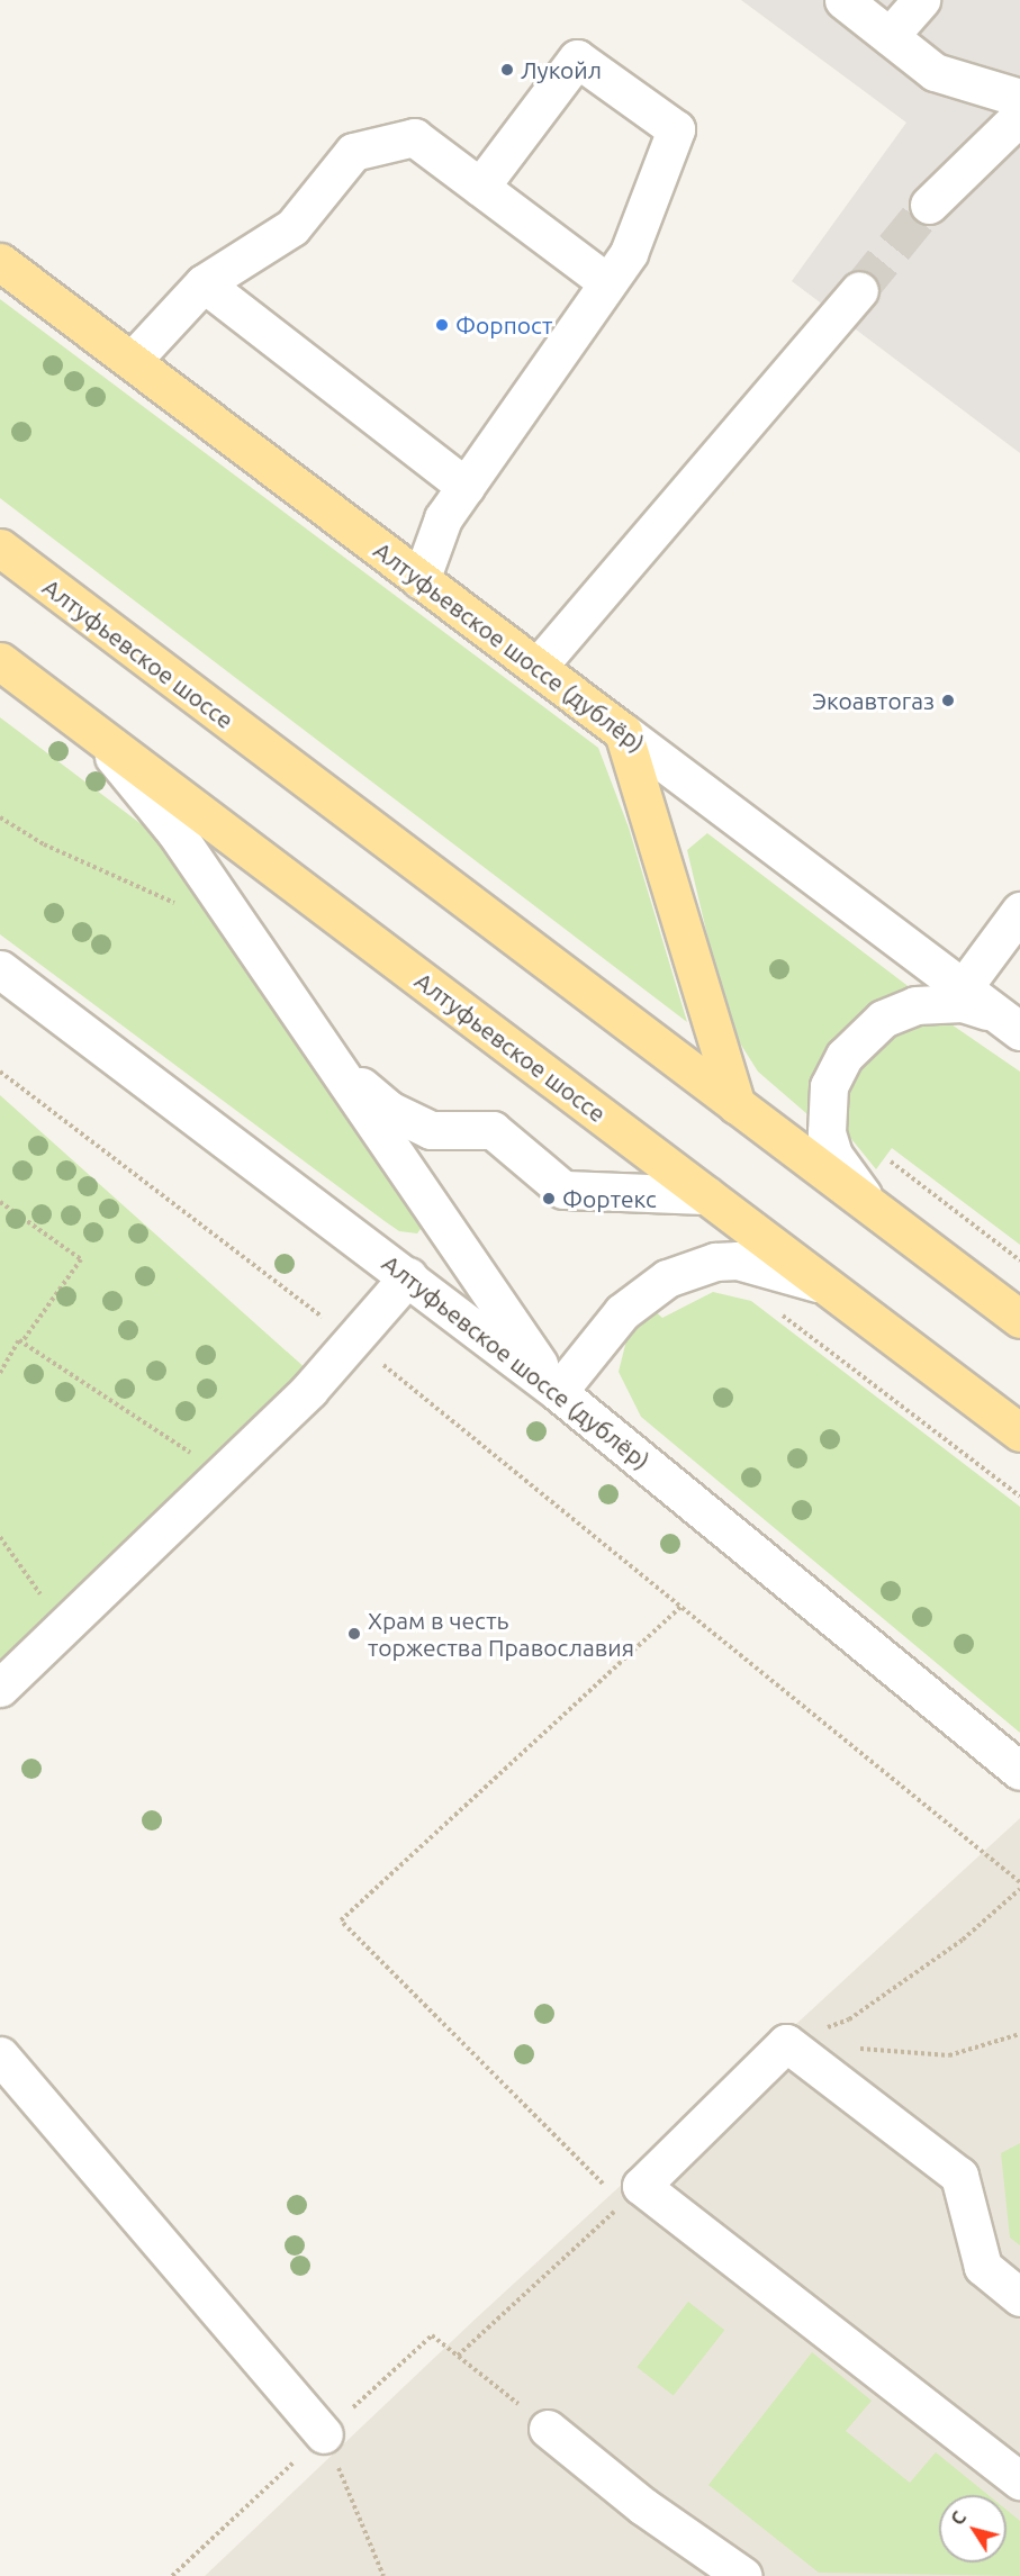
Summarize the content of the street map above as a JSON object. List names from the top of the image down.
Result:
{
  "streets": {
    "main road": ["Алтуфьевское шоссе (дублёр)", "Алтуфьевское шоссе"]
  },
  "places": [
    "Лукойл",
    "Форпост",
    "Экоавтогаз",
    "Фортекс",
    "Храм в честь торжества Православия"
  ],
  "north": "top left"
}
